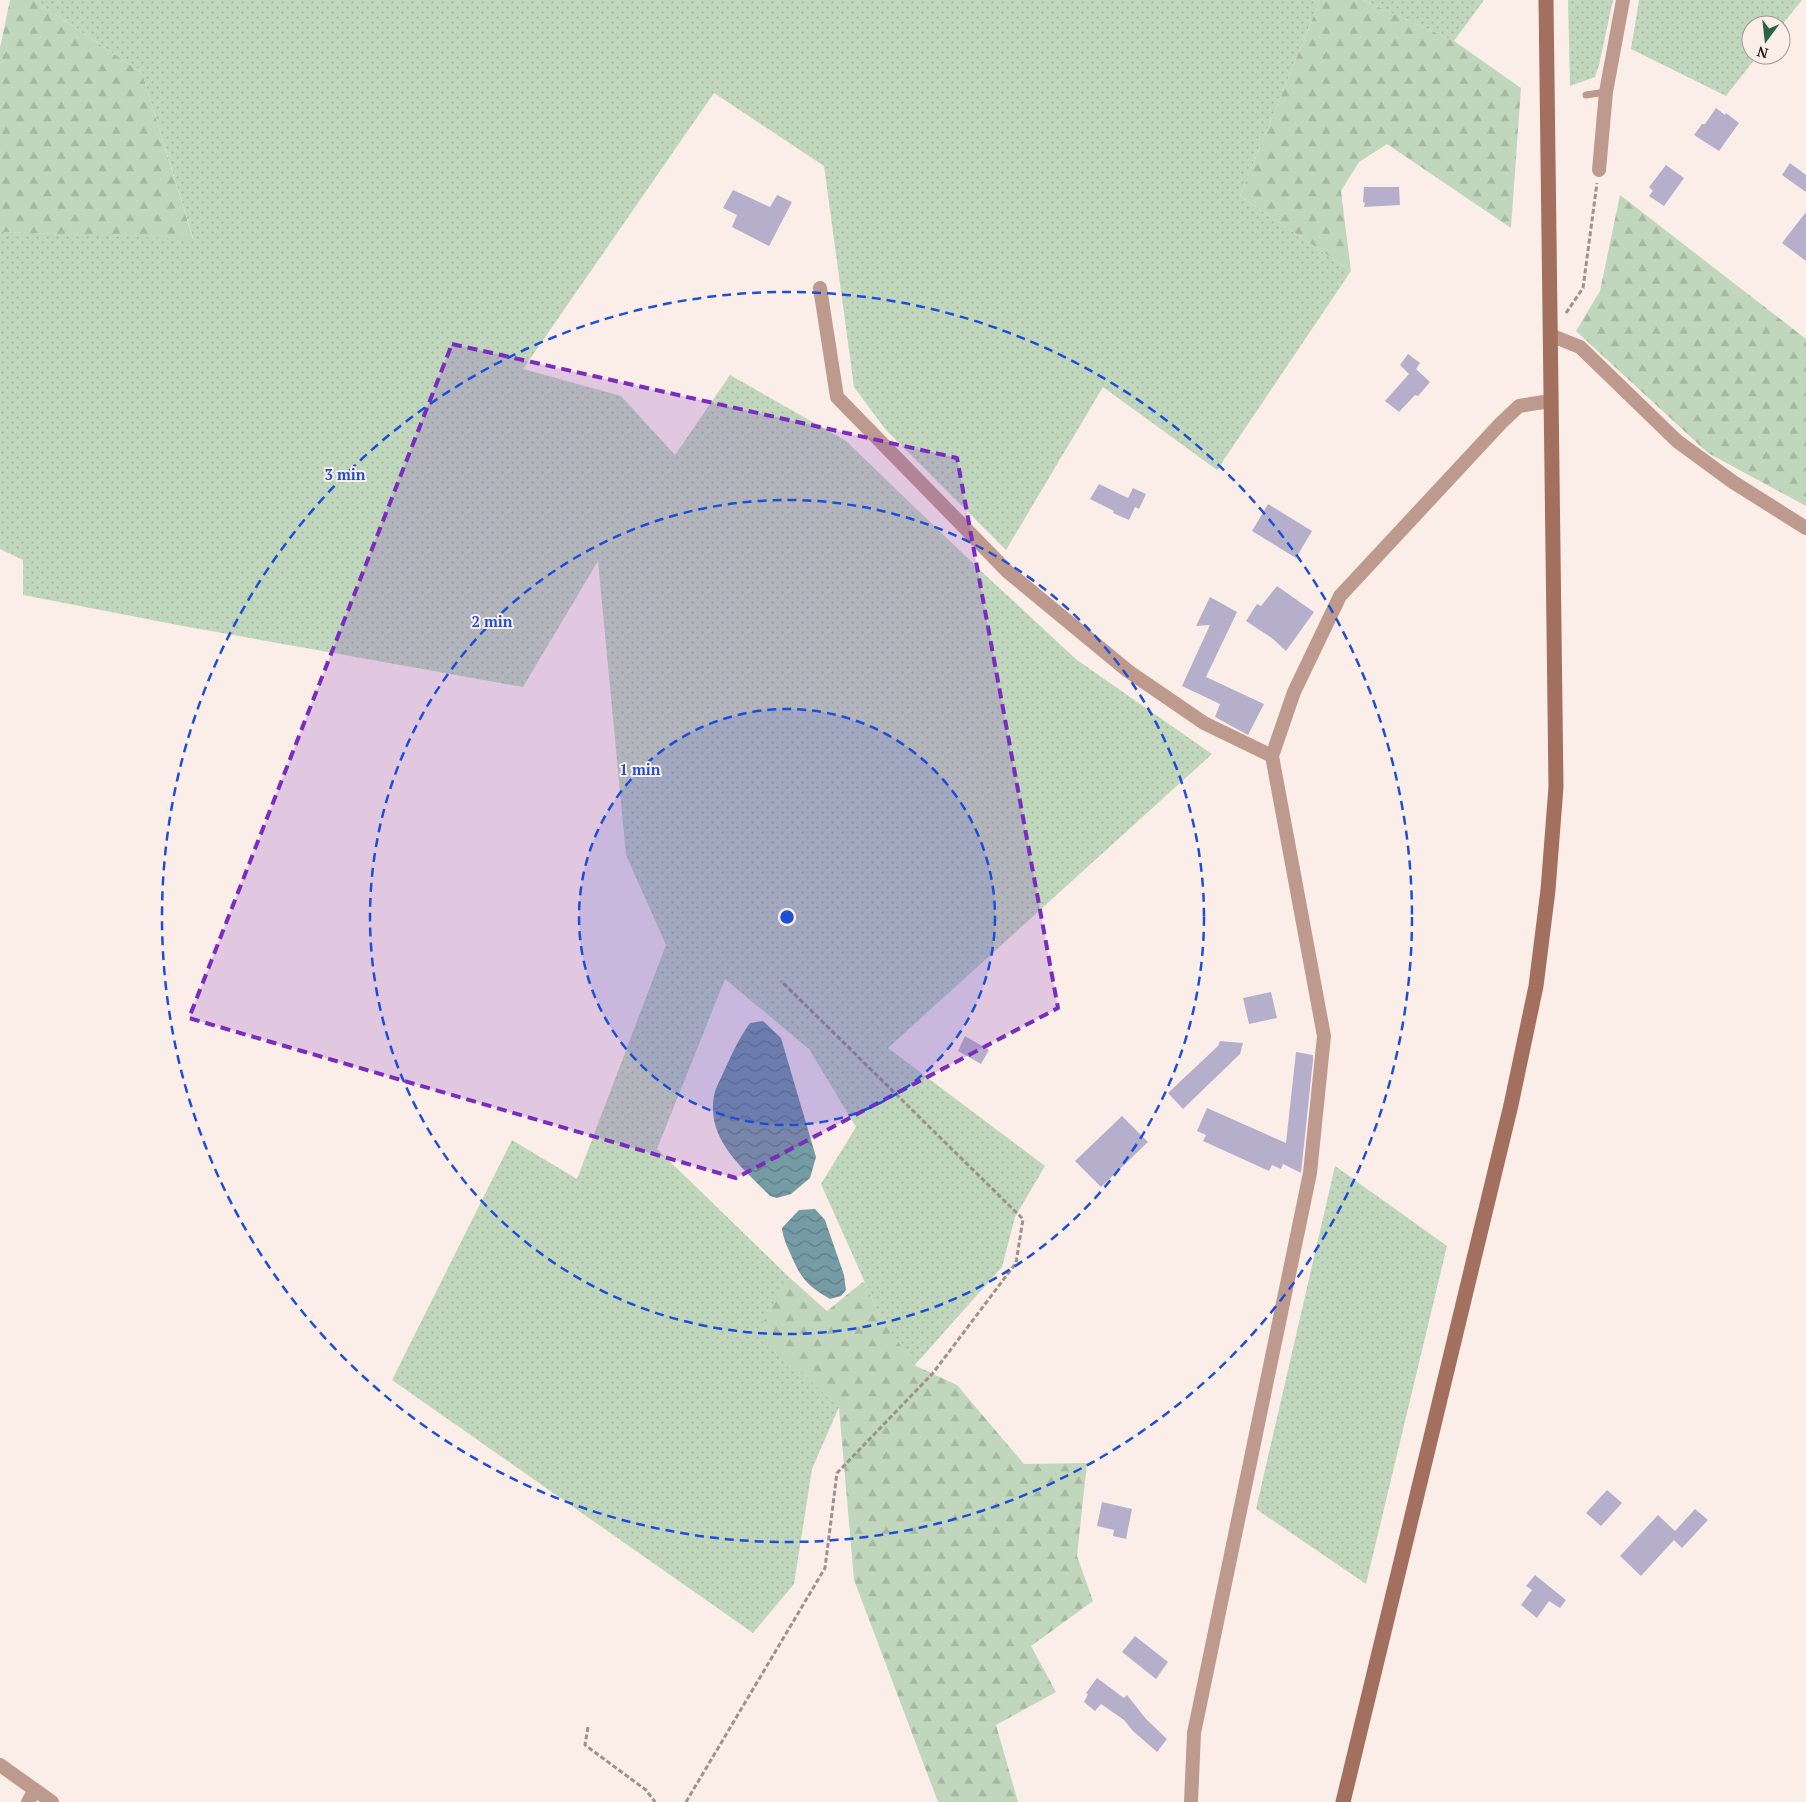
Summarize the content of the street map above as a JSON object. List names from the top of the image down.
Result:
{
  "north": "bottom",
  "rings": ["3 min", "2 min", "1 min"]
}
